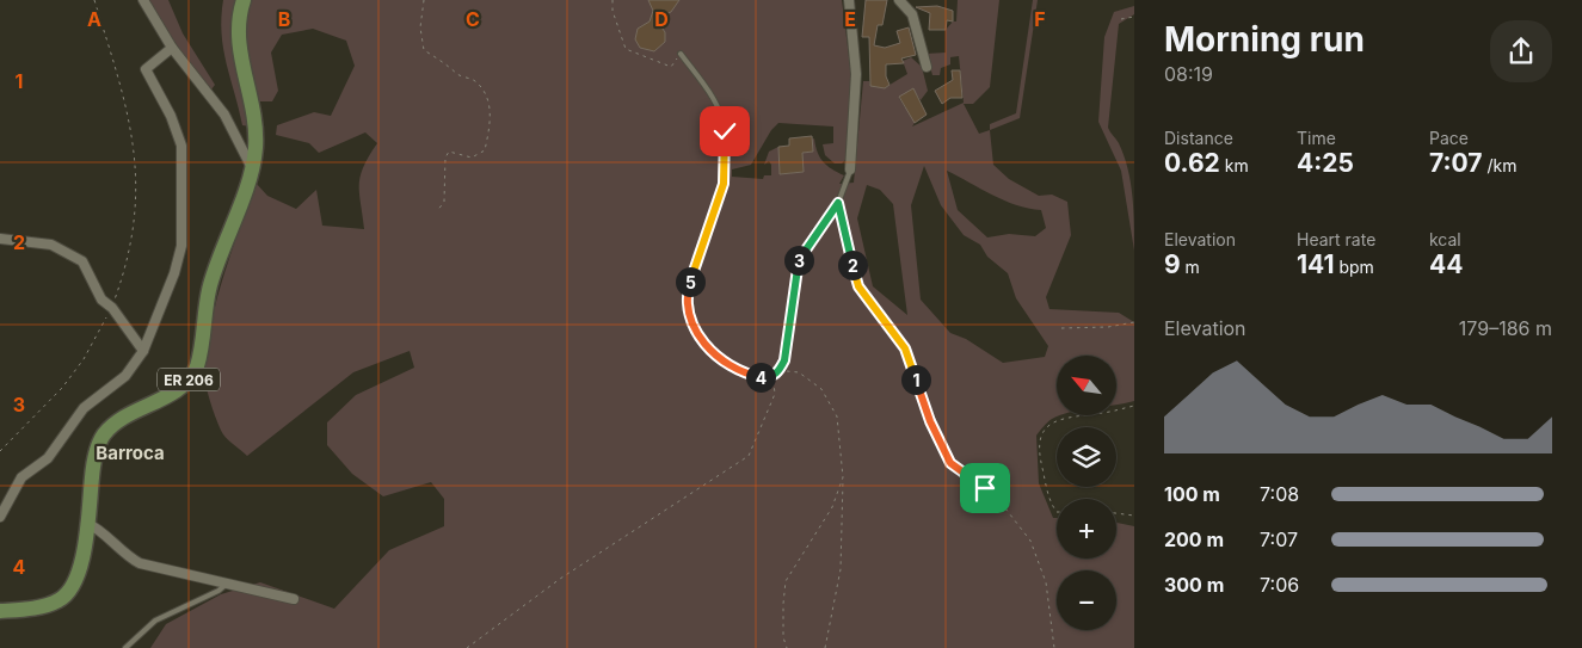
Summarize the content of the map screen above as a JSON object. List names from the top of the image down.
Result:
{
  "streets": {
    "main road": ["ER 206"]
  },
  "districts": ["Barroca"],
  "north": "top left",
  "page": {
    "heading": ["Morning run", "08:19"],
    "stats": [
      ["Distance", "0.62 km"],
      ["Time", "4:25"],
      ["Pace", "7:07 /km"],
      ["Elevation", "9 m"],
      ["Heart rate", "141 bpm"],
      ["kcal", "44"]
    ],
    "pins": [
      "3",
      "2",
      "5",
      "4",
      "1"
    ],
    "chart": ["Elevation", "179–186 m"],
    "map_buttons": ["+", "−"],
    "list": [
      {
        "name": "100 m",
        "note": "7:08"
      },
      {
        "name": "200 m",
        "note": "7:07"
      },
      {
        "name": "300 m",
        "note": "7:06"
      }
    ]
  },
  "grid": {
    "columns": [
      "A",
      "B",
      "C",
      "D",
      "E",
      "F"
    ],
    "rows": [
      "1",
      "2",
      "3",
      "4"
    ]
  }
}
